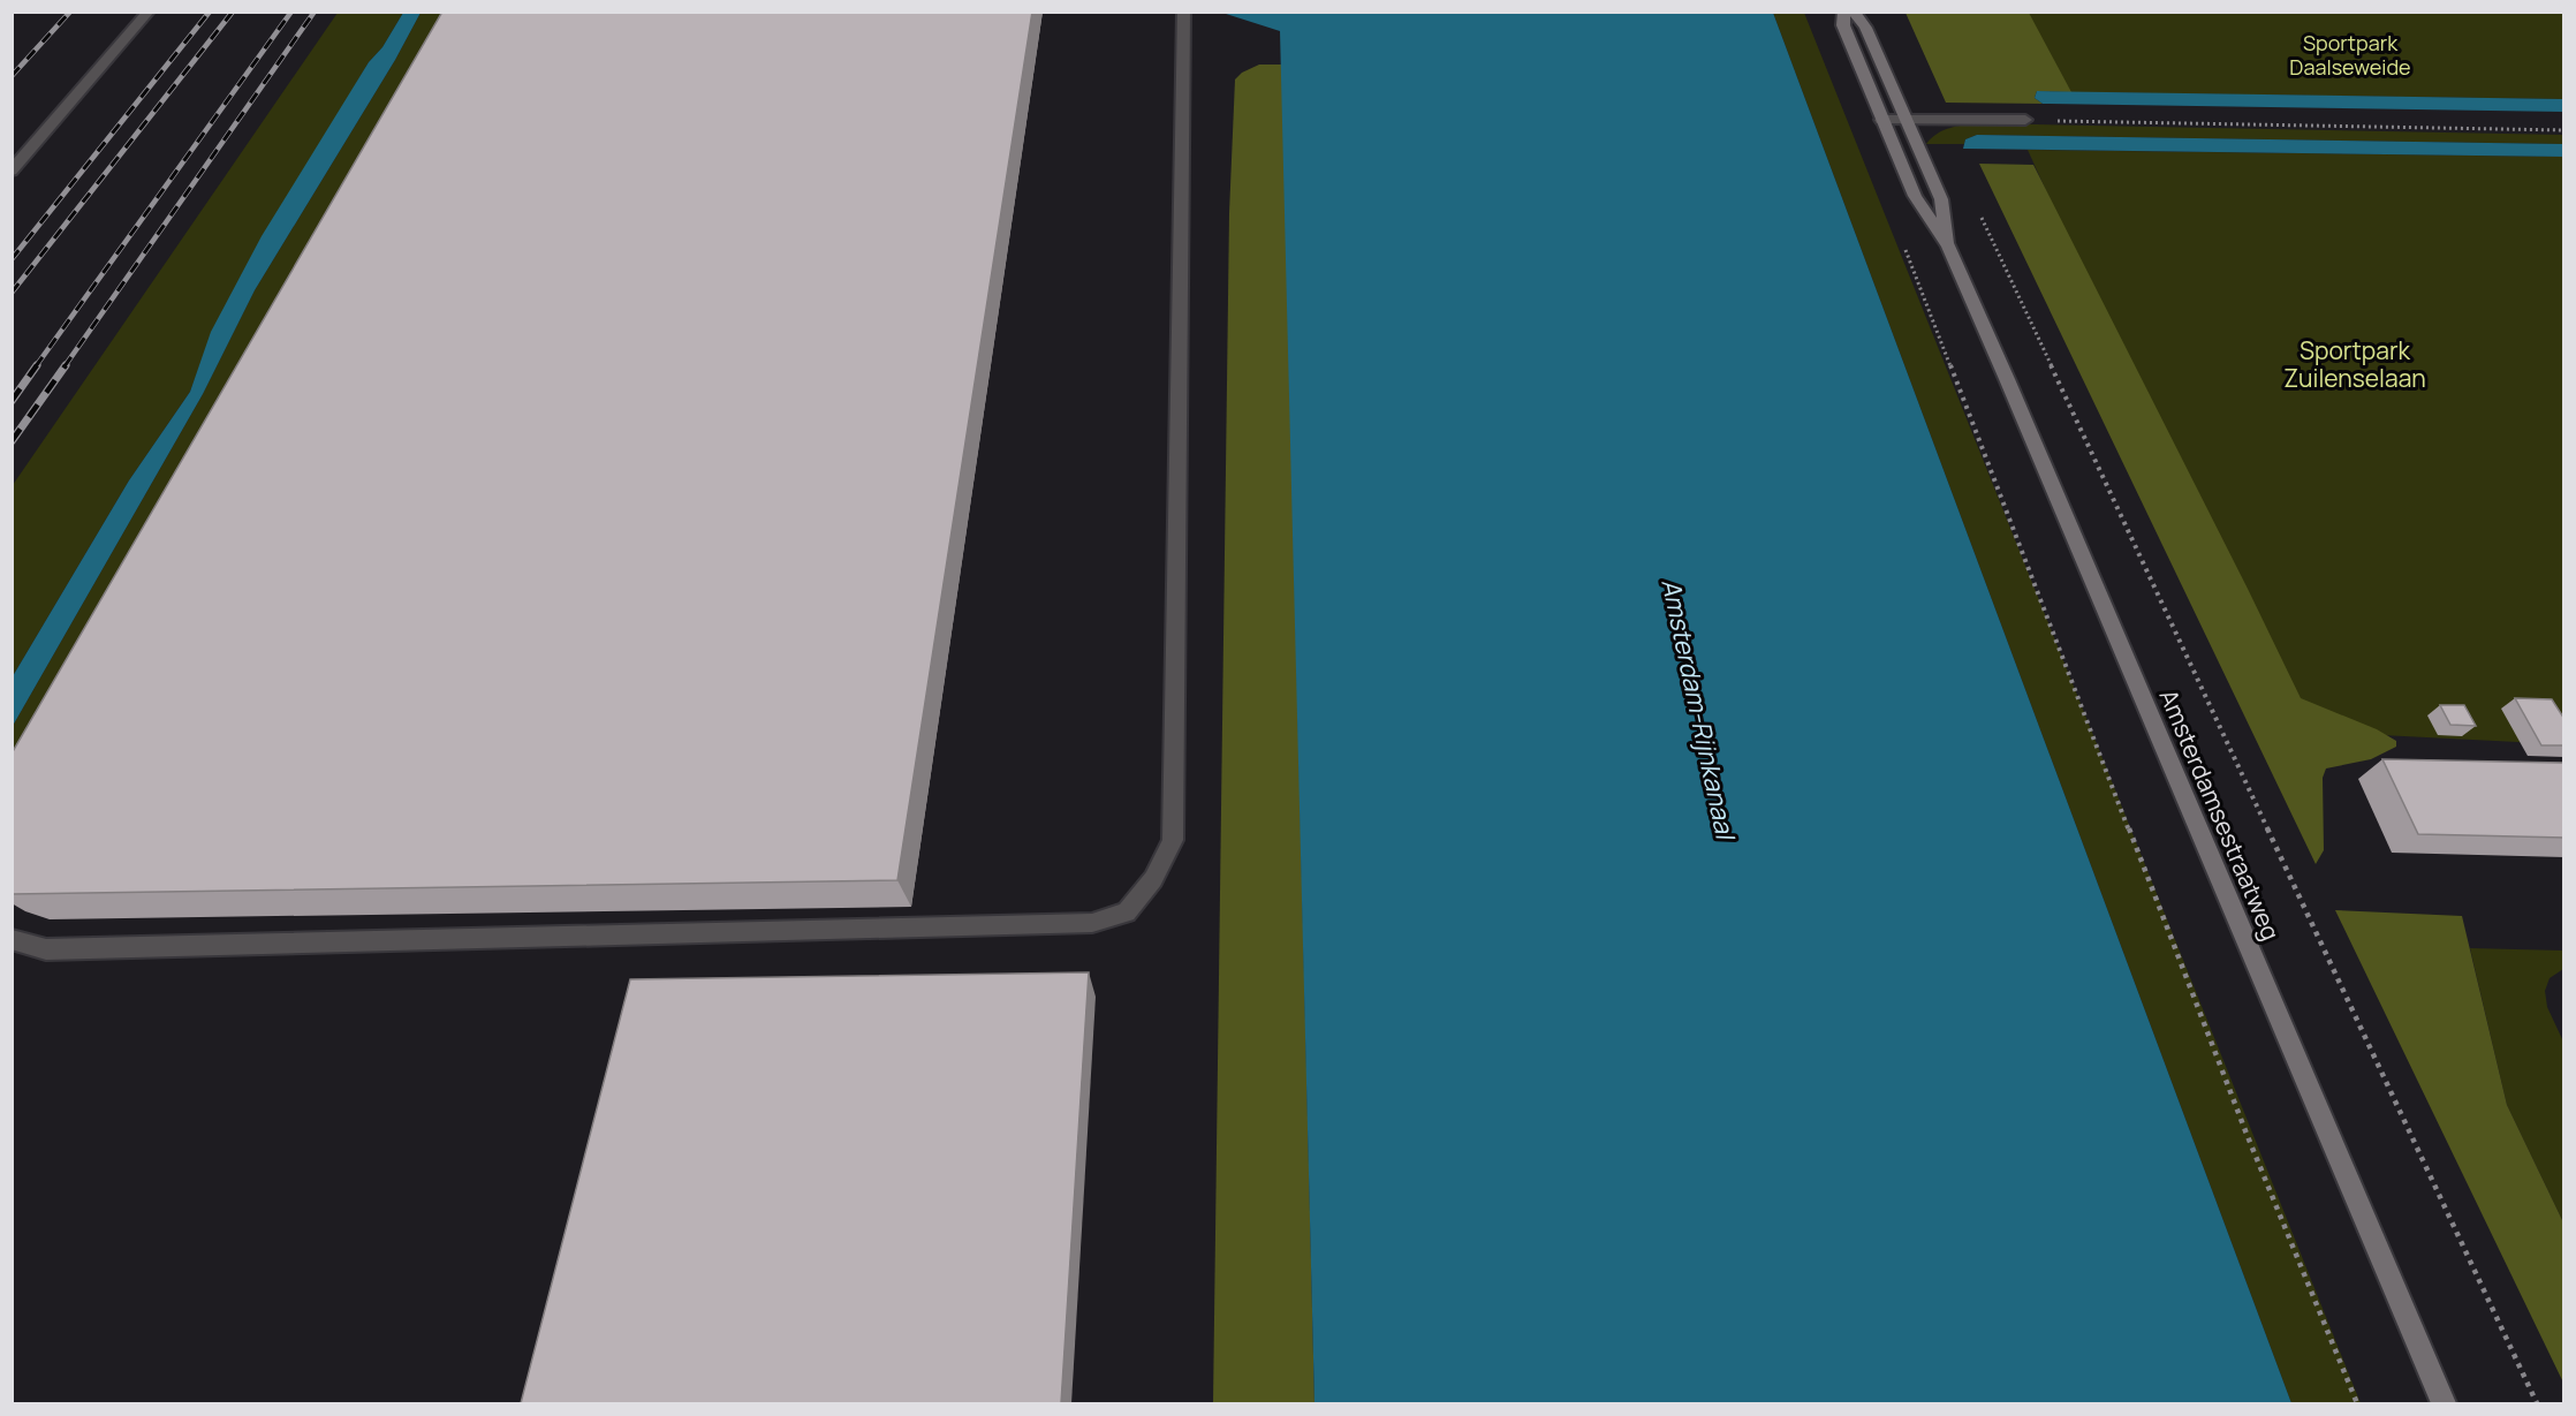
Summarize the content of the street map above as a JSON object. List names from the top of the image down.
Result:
{
  "streets": {
    "main road": ["Amsterdamsestraatweg"]
  },
  "water": ["Amsterdam-Rijnkanaal"],
  "parks": ["Sportpark Daalseweide", "Sportpark Zuilenselaan"]
}
